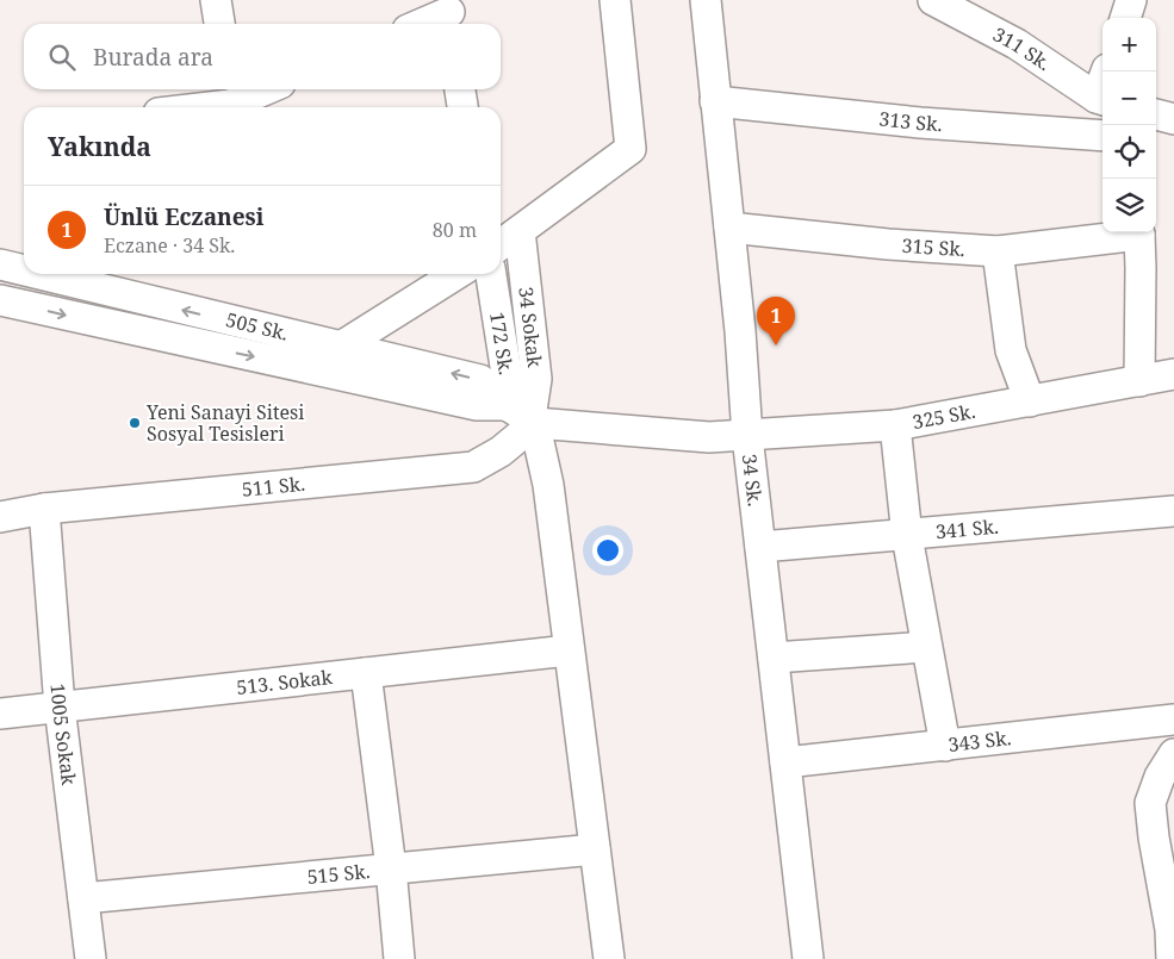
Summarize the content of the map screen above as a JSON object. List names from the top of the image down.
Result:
{
  "streets": {
    "street": [
      "311 Sk.",
      "313 Sk.",
      "315 Sk.",
      "34 Sokak",
      "505 Sk.",
      "172 Sk.",
      "325 Sk.",
      "34 Sk.",
      "511 Sk.",
      "341 Sk.",
      "513. Sokak",
      "1005 Sokak",
      "343 Sk.",
      "515 Sk."
    ]
  },
  "crossings": [
    ["313 Sk.", "34 Sk."],
    ["315 Sk.", "34 Sk."],
    ["34 Sokak", "505 Sk."],
    ["34 Sokak", "172 Sk."],
    ["34 Sokak", "511 Sk."],
    ["505 Sk.", "172 Sk."],
    ["505 Sk.", "325 Sk."],
    ["505 Sk.", "511 Sk."],
    ["172 Sk.", "511 Sk."],
    ["325 Sk.", "34 Sk."],
    ["34 Sk.", "341 Sk."],
    ["34 Sk.", "343 Sk."],
    ["511 Sk.", "1005 Sokak"],
    ["513. Sokak", "1005 Sokak"],
    ["1005 Sokak", "515 Sk."]
  ],
  "places": ["Yeni Sanayi Sitesi Sosyal Tesisleri"],
  "page": {
    "map_buttons": ["+", "−"],
    "search": "Burada ara",
    "heading": "Yakında",
    "list": [
      {
        "mark": "1",
        "name": "Ünlü Eczanesi",
        "note": "Eczane · 34 Sk.",
        "value": "80 m"
      }
    ],
    "pins": "1"
  }
}
